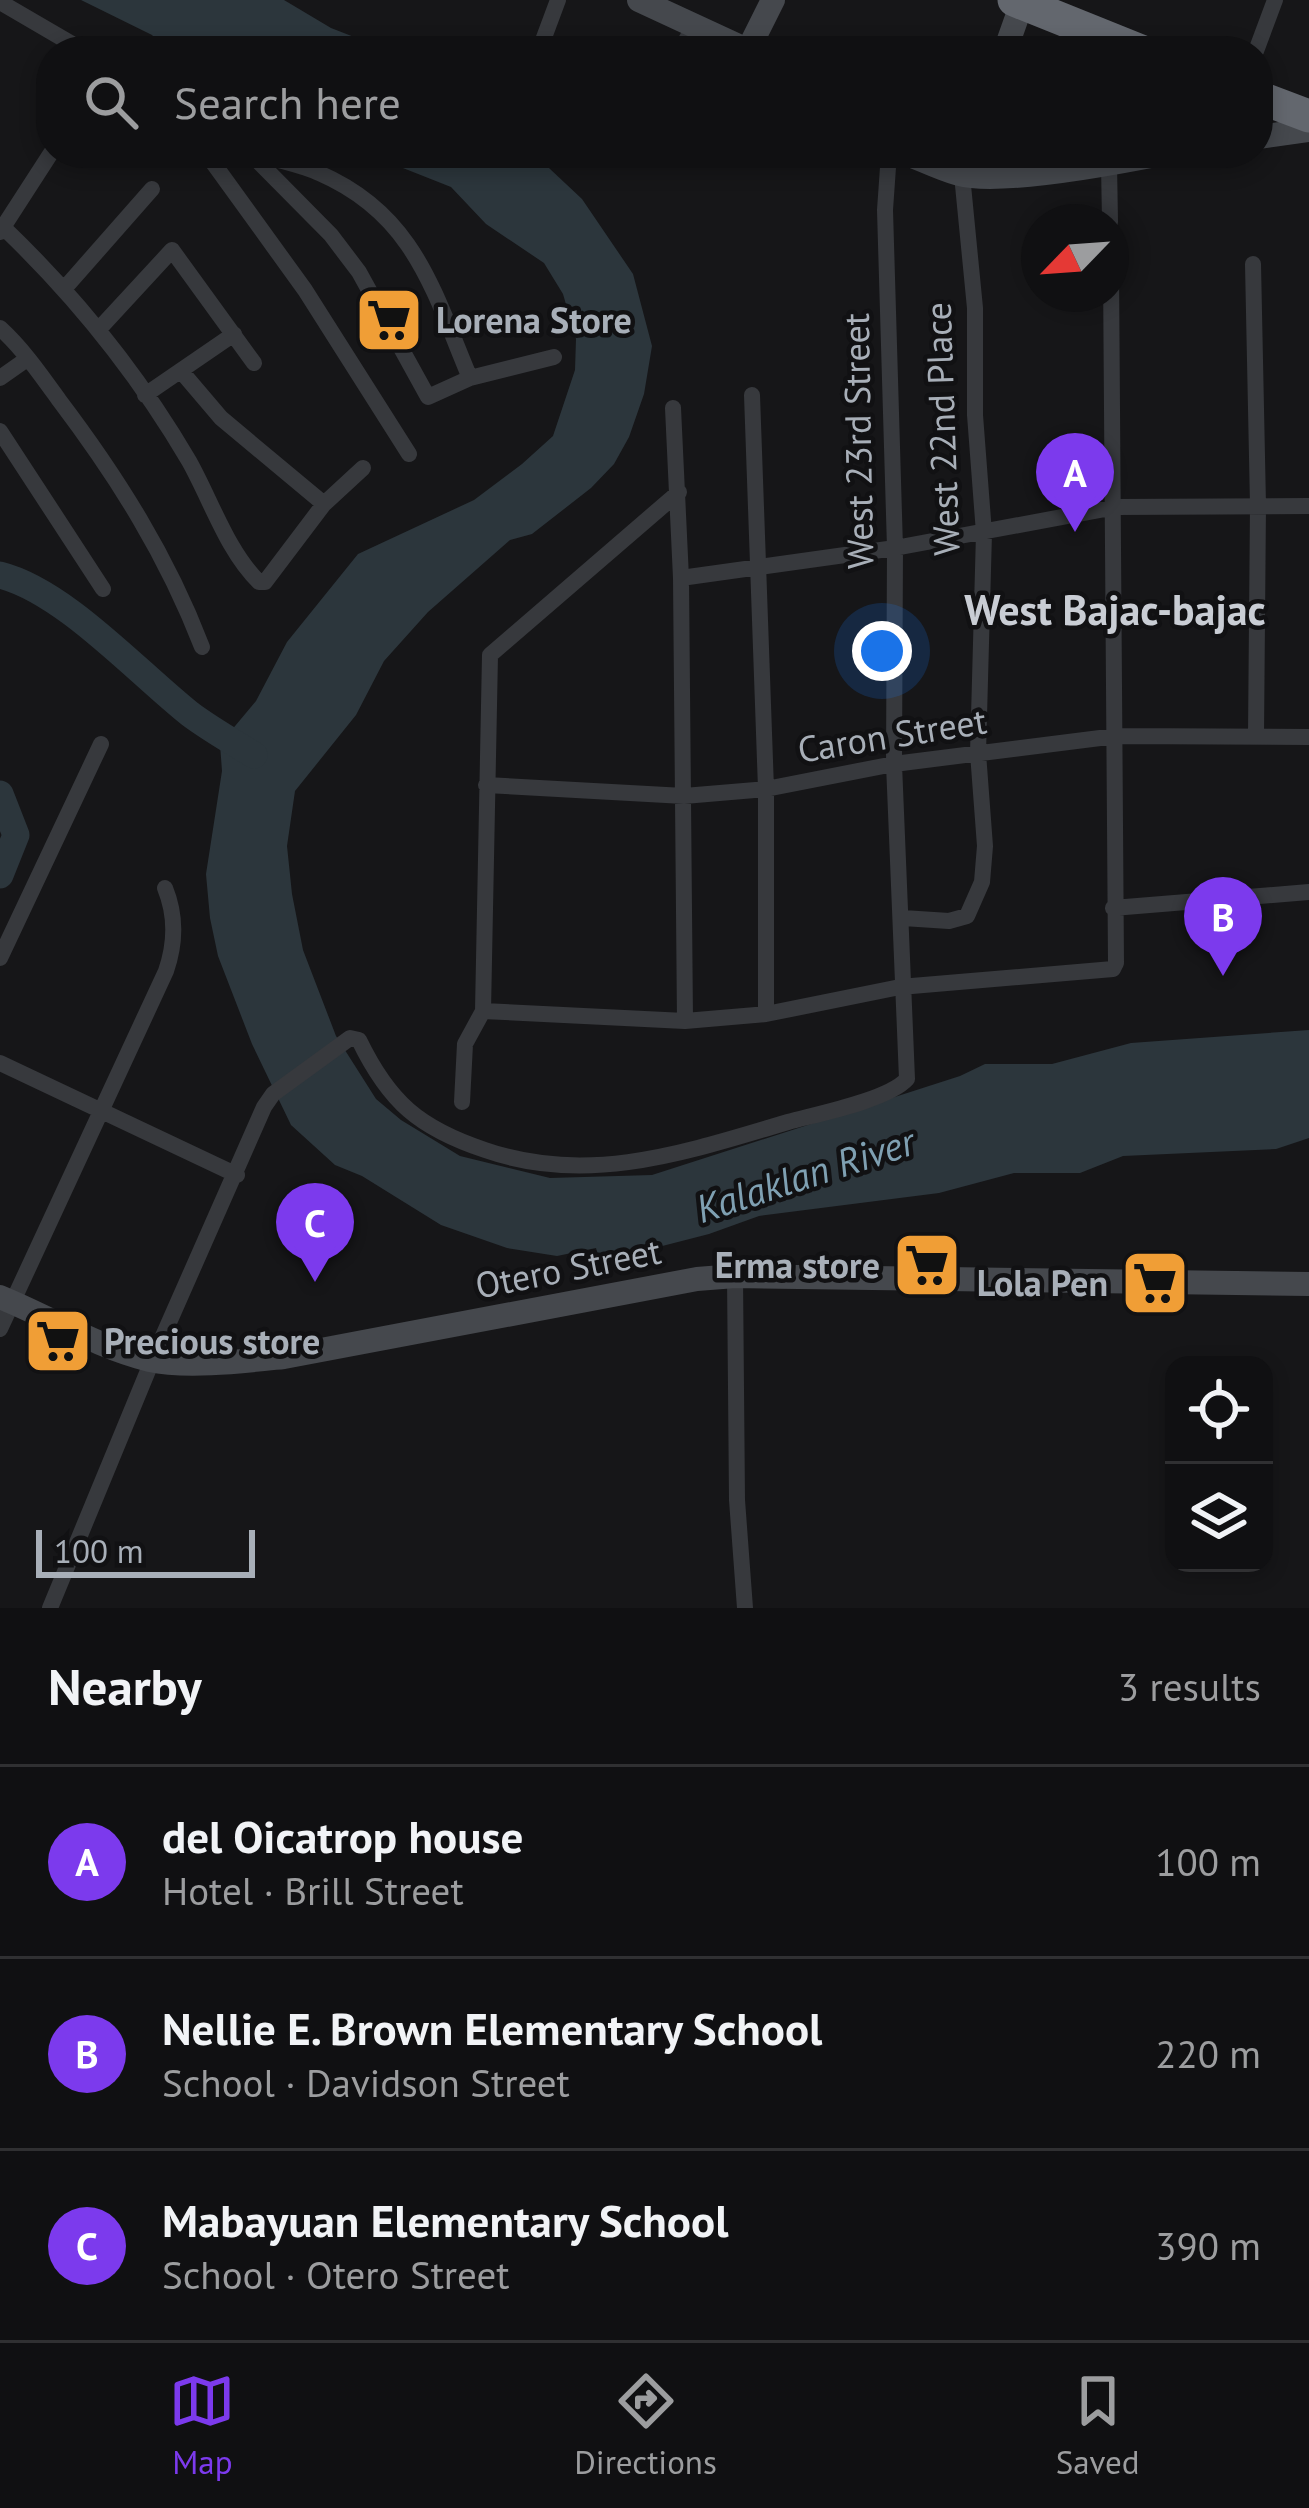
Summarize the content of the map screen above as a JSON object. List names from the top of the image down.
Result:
{
  "streets": {
    "main road": ["Otero Street"],
    "street": ["West 22nd Place", "West 23rd Street", "Caron Street"]
  },
  "crossings": [
    ["West 22nd Place", "West 23rd Street"],
    ["West 22nd Place", "Caron Street"],
    ["West 23rd Street", "Caron Street"]
  ],
  "districts": ["West Bajac-bajac"],
  "water": ["Kalaklan River"],
  "places": {
    "supermarket": [
      "Lorena Store",
      "Erma store",
      "Lola Pen",
      "Precious store"
    ]
  },
  "scale_bar": "100 m",
  "north": "bottom left",
  "page": {
    "search": "Search here",
    "pins": ["A", "B", "C"],
    "scale": "100 m",
    "heading": ["Nearby", "3 results"],
    "list": [
      {
        "mark": "A",
        "name": "del Oicatrop house",
        "note": "Hotel · Brill Street",
        "value": "100 m"
      },
      {
        "mark": "B",
        "name": "Nellie E. Brown Elementary School",
        "note": "School · Davidson Street",
        "value": "220 m"
      },
      {
        "mark": "C",
        "name": "Mabayuan Elementary School",
        "note": "School · Otero Street",
        "value": "390 m"
      }
    ],
    "nav": ["Map", "Directions", "Saved"]
  }
}
